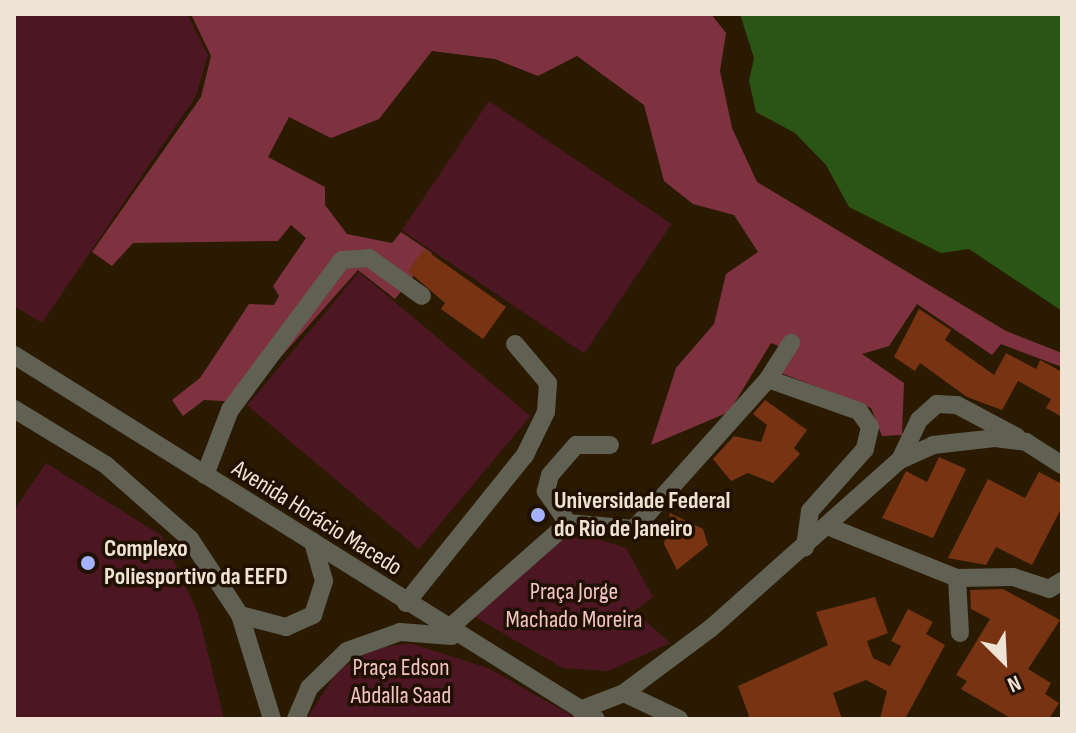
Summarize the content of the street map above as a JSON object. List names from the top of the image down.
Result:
{
  "streets": {
    "street": ["Avenida Horácio Macedo"]
  },
  "parks": ["Praça Jorge Machado Moreira", "Praça Edson Abdalla Saad"],
  "places": ["Universidade Federal do Rio de Janeiro", "Complexo Poliesportivo da EEFD"],
  "north": "bottom right"
}
